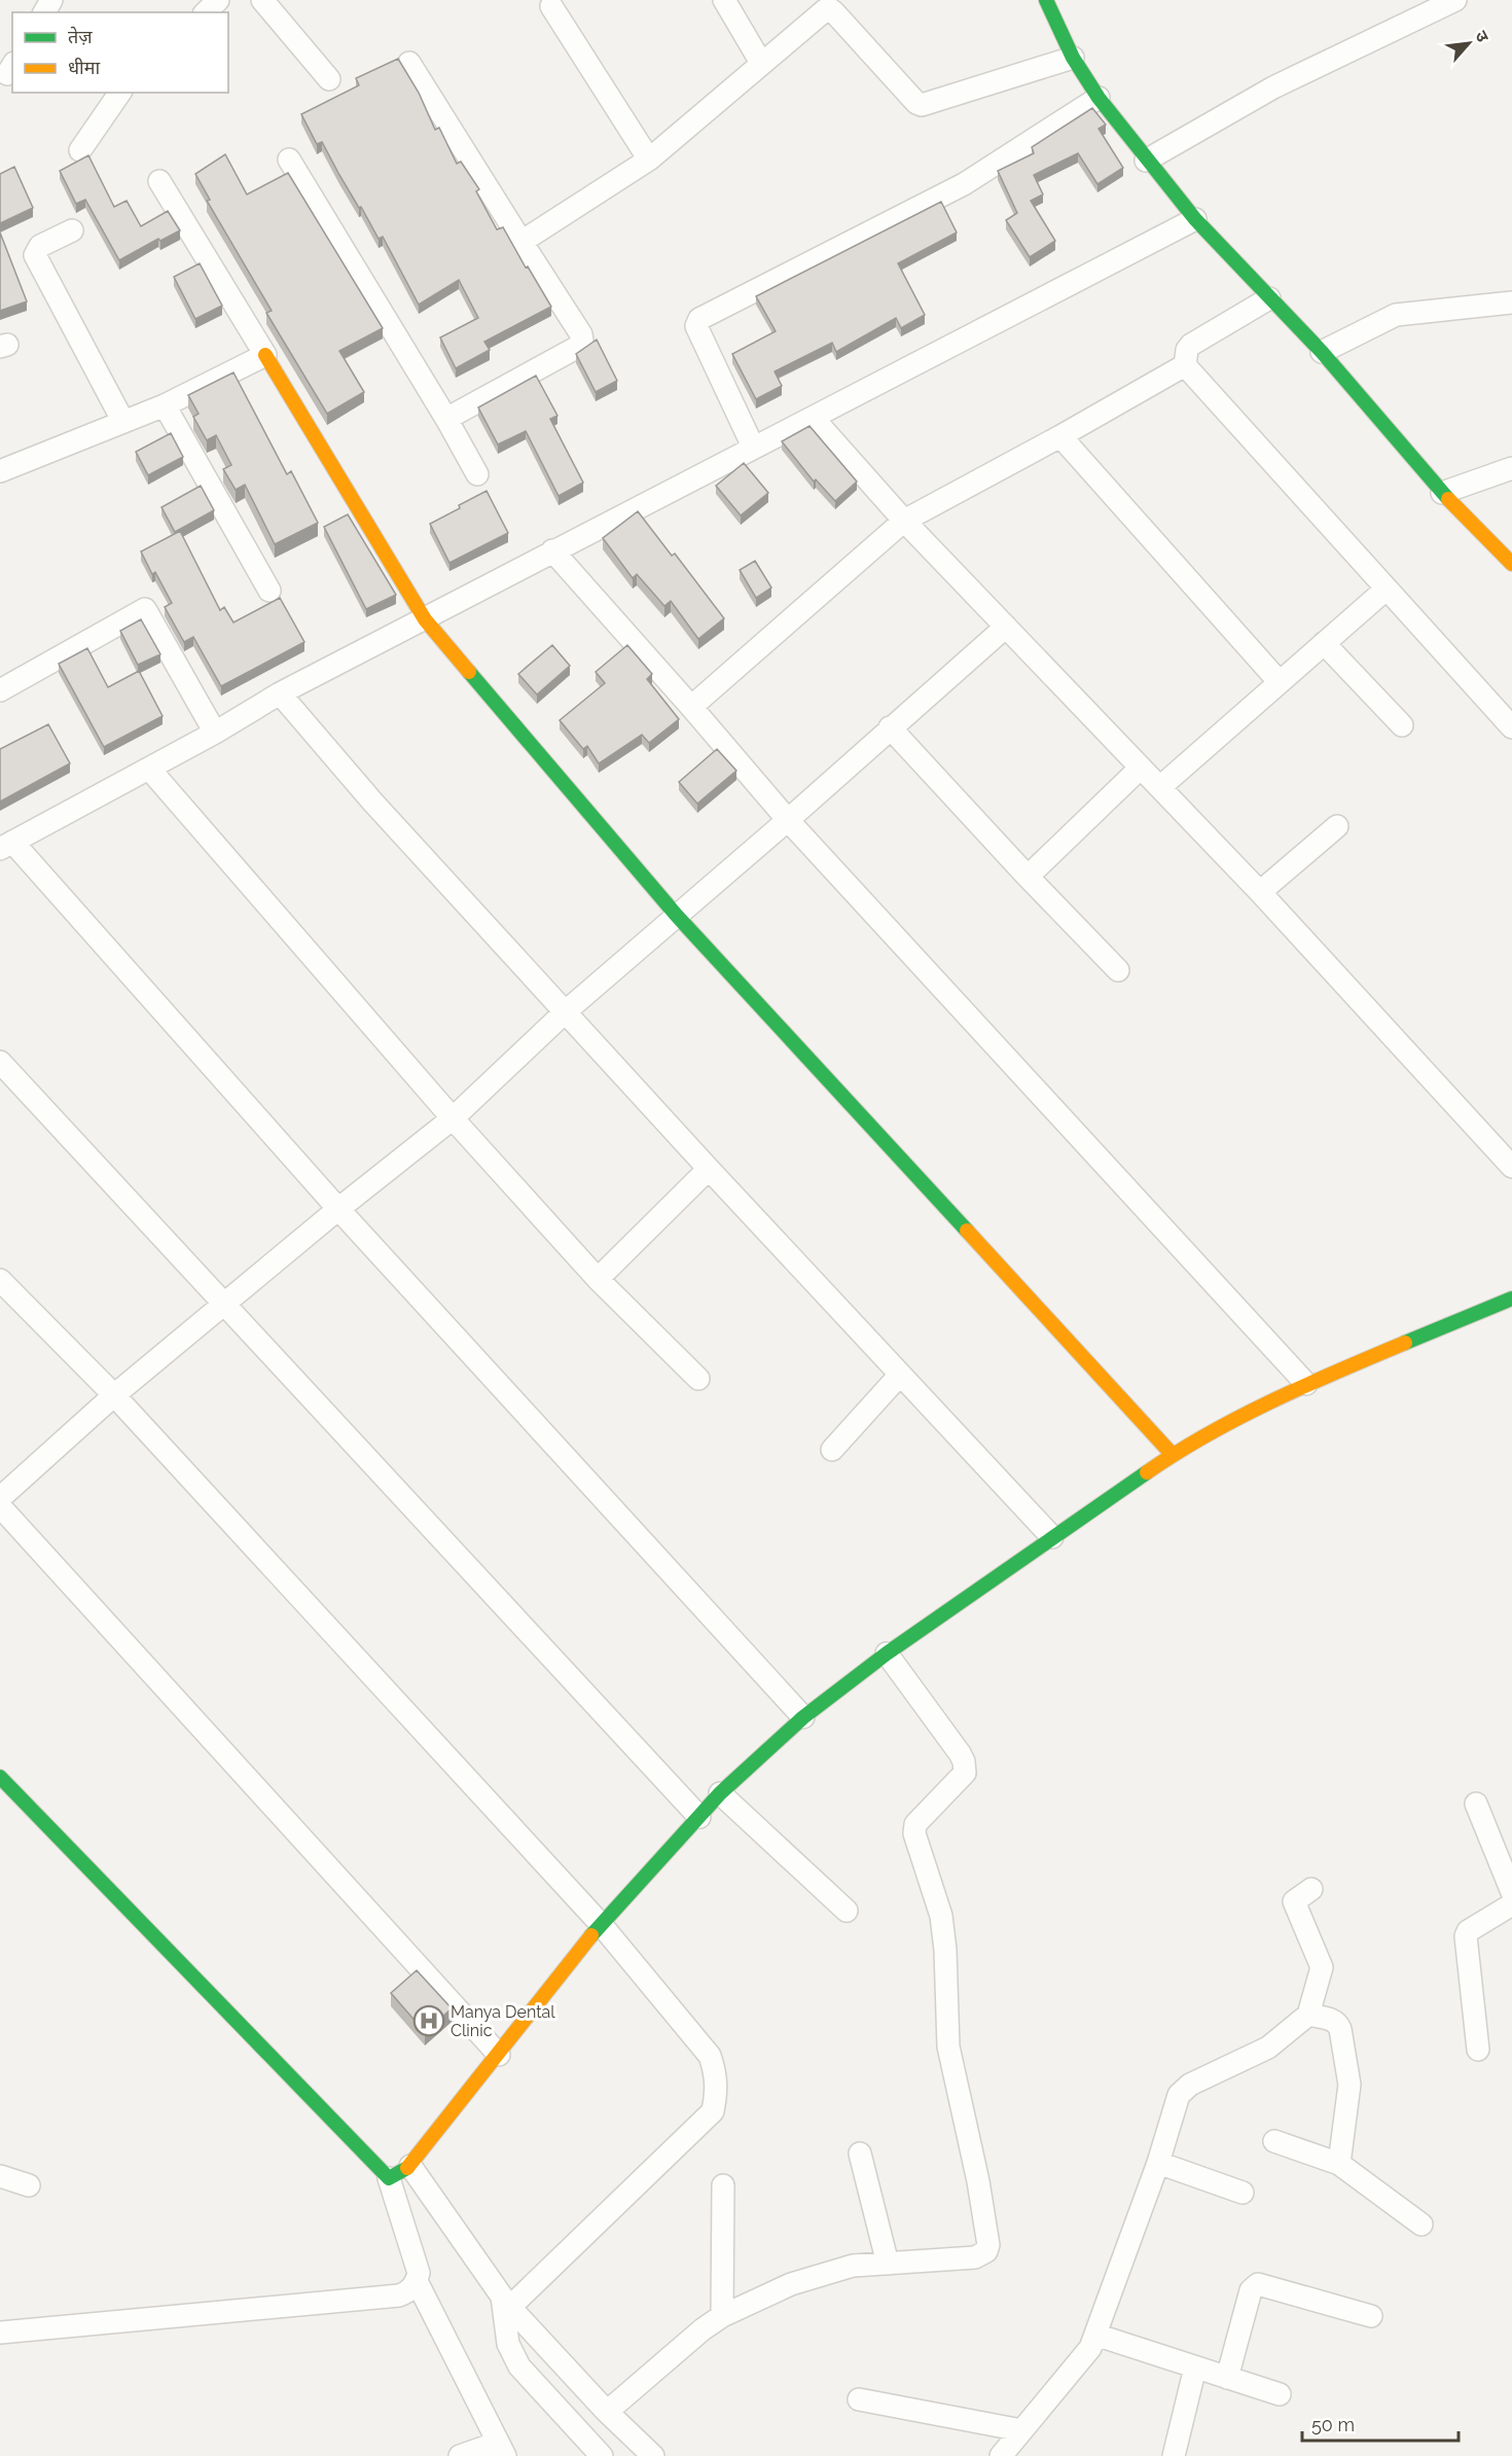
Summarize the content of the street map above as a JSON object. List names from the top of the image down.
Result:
{
  "places": {
    "hospital": ["Manya Dental Clinic"]
  },
  "legend": ["तेज़", "धीमा"],
  "scale_bar": "50 m",
  "north": "top right"
}
